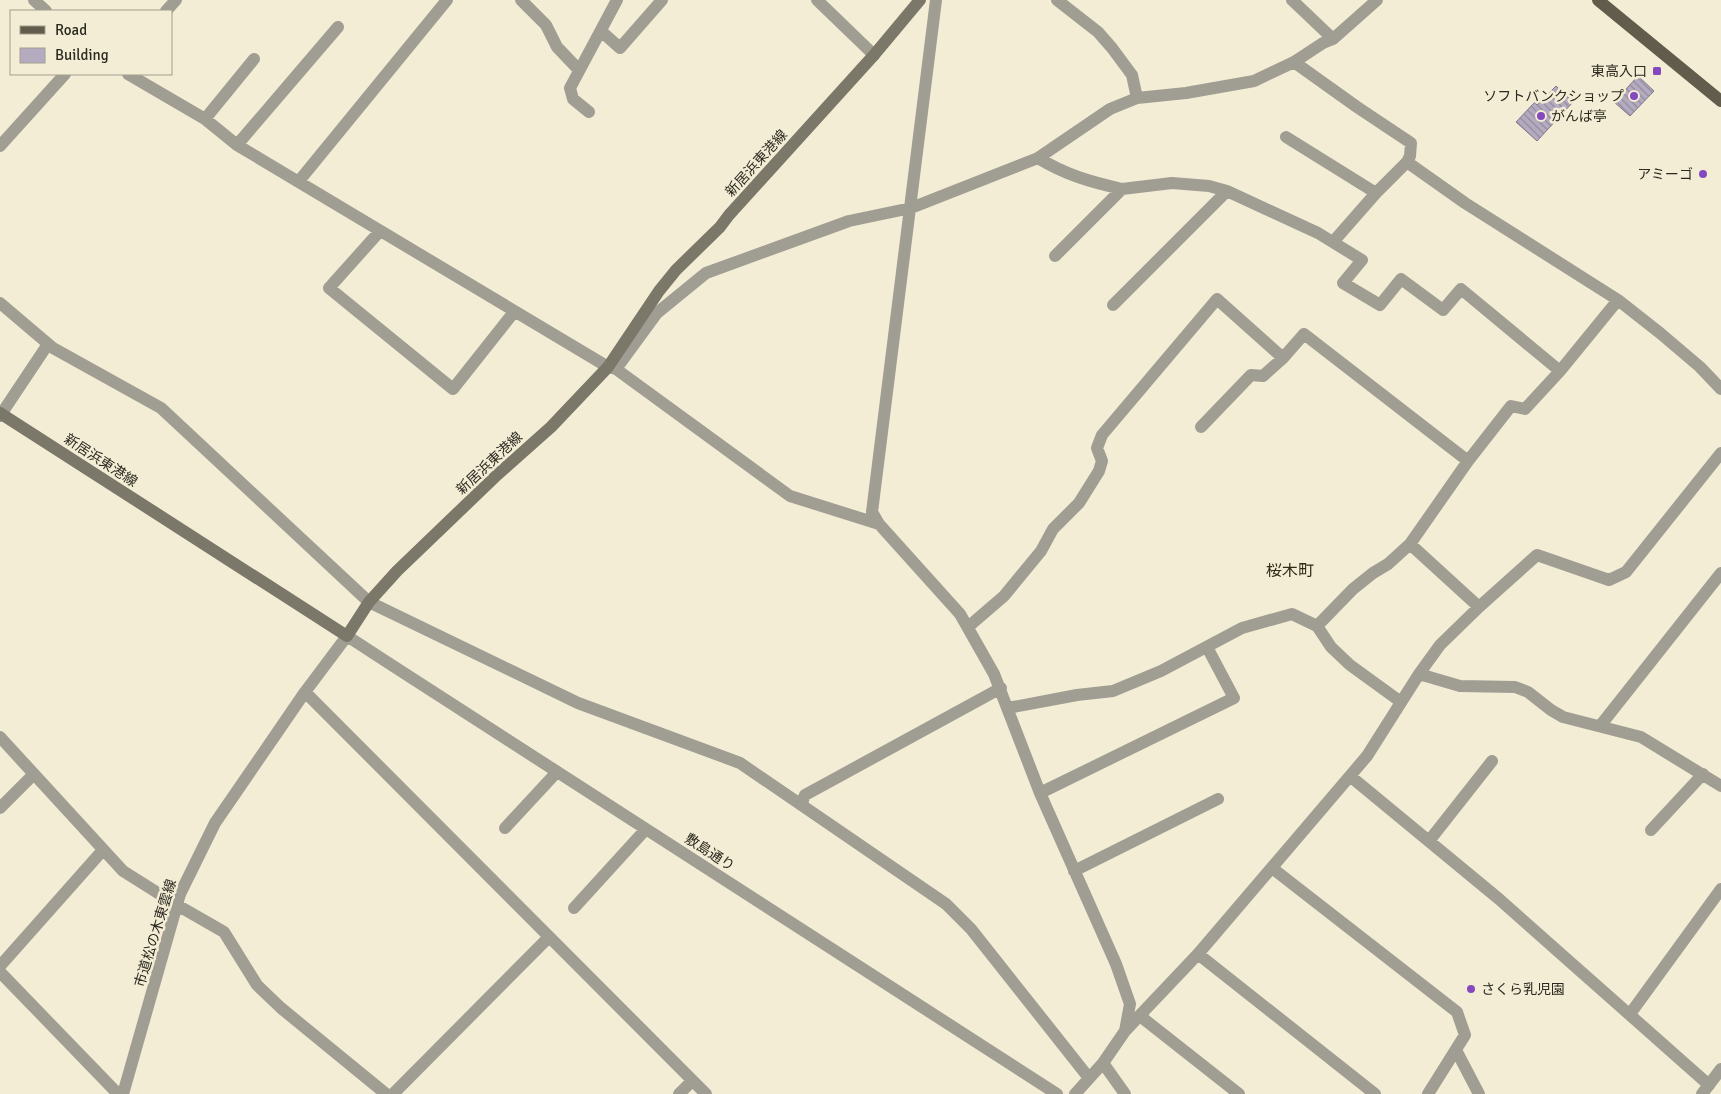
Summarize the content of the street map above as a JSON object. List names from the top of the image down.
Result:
{
  "streets": {
    "main road": ["新居浜東港線"],
    "street": ["敷島通り", "市道松の木東雲線"]
  },
  "crossings": [
    ["新居浜東港線", "敷島通り"],
    ["新居浜東港線", "市道松の木東雲線"],
    ["敷島通り", "市道松の木東雲線"]
  ],
  "districts": ["桜木町"],
  "places": {
    "transit": ["東高入口"],
    "other": [
      "ソフトバンクショップ",
      "がんば亭",
      "アミーゴ",
      "さくら乳児園"
    ]
  },
  "legend": ["Road", "Building"]
}
